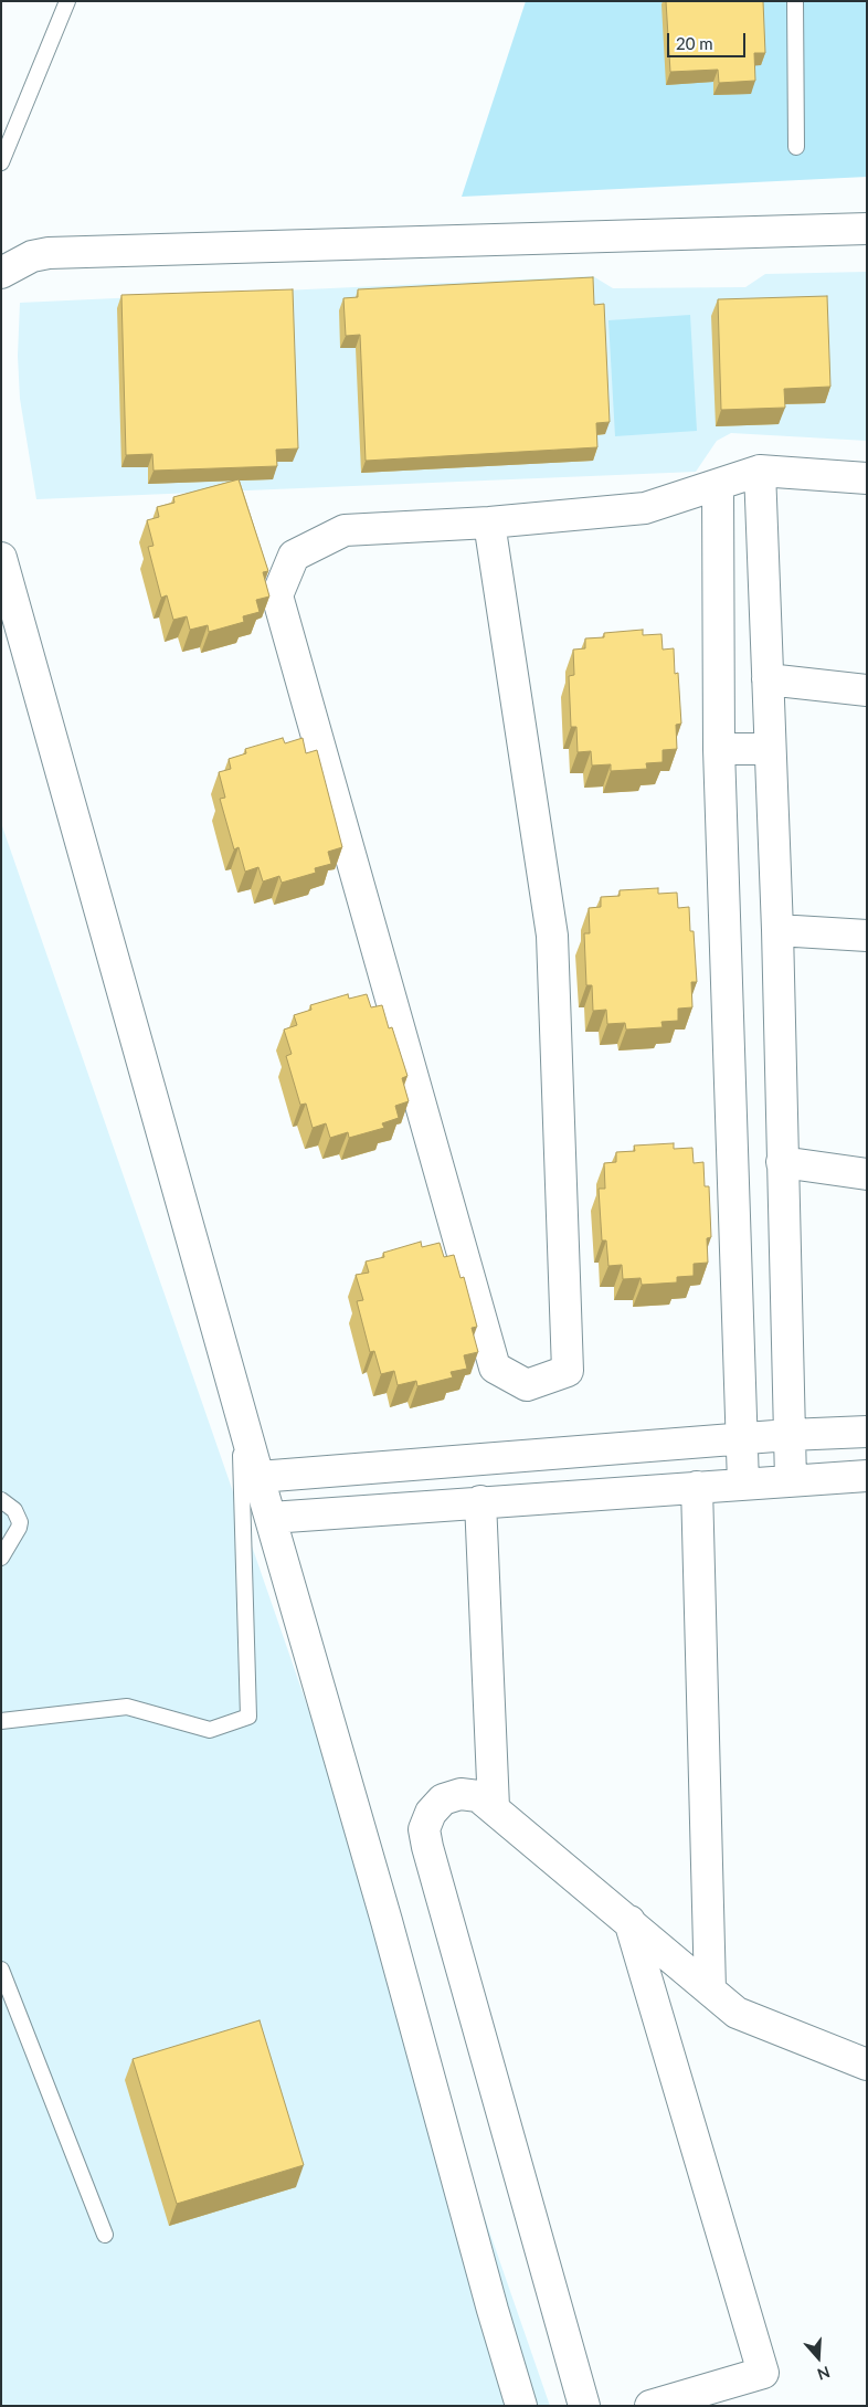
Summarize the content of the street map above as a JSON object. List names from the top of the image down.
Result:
{
  "scale_bar": "20 m",
  "north": "bottom"
}
